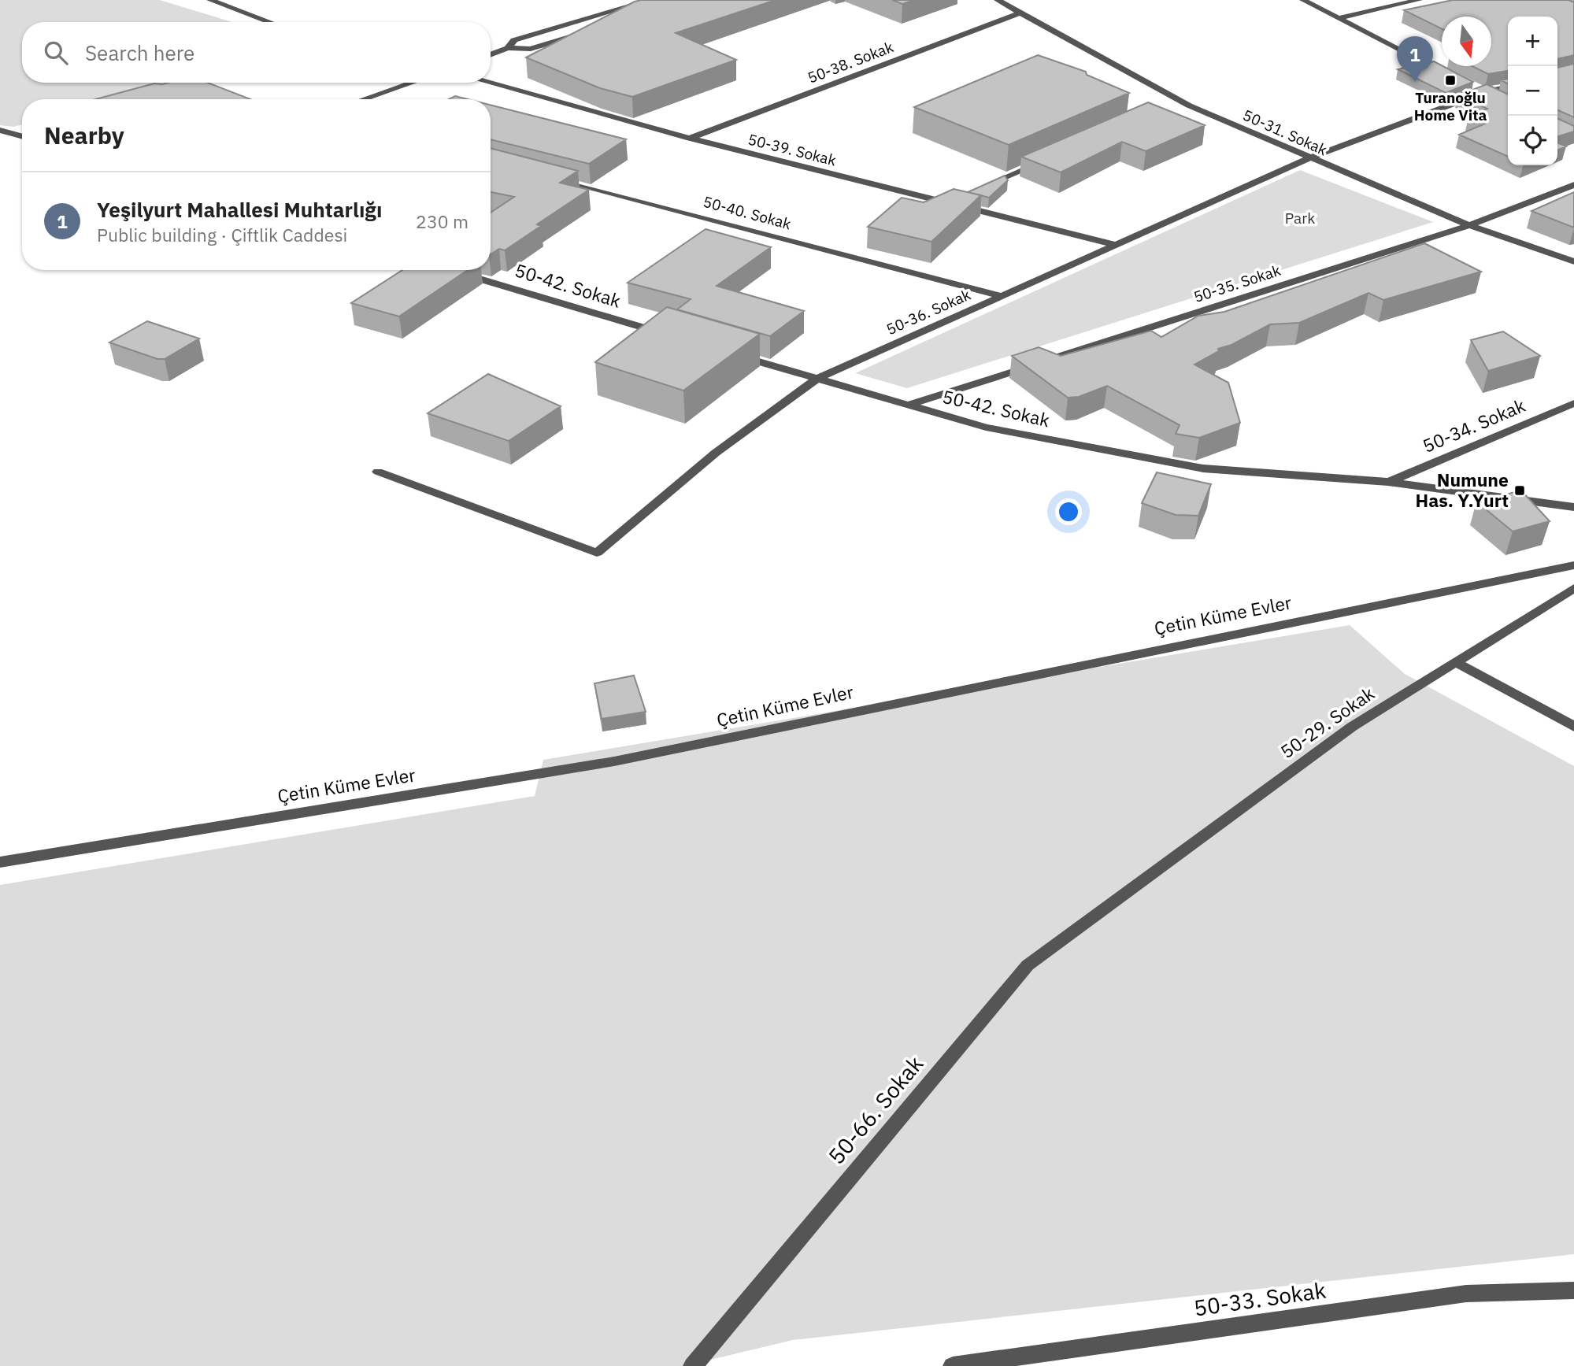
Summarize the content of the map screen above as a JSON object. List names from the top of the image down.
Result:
{
  "streets": {
    "street": [
      "50-38. Sokak",
      "50-31. Sokak",
      "50-39. Sokak",
      "50-40. Sokak",
      "50-35. Sokak",
      "50-42. Sokak",
      "50-36. Sokak",
      "50-34. Sokak",
      "Çetin Küme Evler",
      "50-29. Sokak",
      "50-66. Sokak",
      "50-33. Sokak"
    ]
  },
  "crossings": [
    ["50-38. Sokak", "50-31. Sokak"],
    ["50-38. Sokak", "50-39. Sokak"],
    ["50-31. Sokak", "50-35. Sokak"],
    ["50-31. Sokak", "50-36. Sokak"],
    ["50-39. Sokak", "50-36. Sokak"],
    ["50-40. Sokak", "50-36. Sokak"],
    ["50-35. Sokak", "50-42. Sokak"],
    ["50-42. Sokak", "50-36. Sokak"],
    ["50-42. Sokak", "50-34. Sokak"],
    ["50-29. Sokak", "50-66. Sokak"]
  ],
  "parks": ["Park"],
  "places": {
    "transit": ["Turanoğlu Home Vita", "Numune Has. Y.Yurt"]
  },
  "north": "bottom",
  "page": {
    "map_buttons": ["+", "−"],
    "search": "Search here",
    "pins": "1",
    "heading": "Nearby",
    "list": [
      {
        "mark": "1",
        "name": "Yeşilyurt Mahallesi Muhtarlığı",
        "note": "Public building · Çiftlik Caddesi",
        "value": "230 m"
      }
    ]
  }
}
